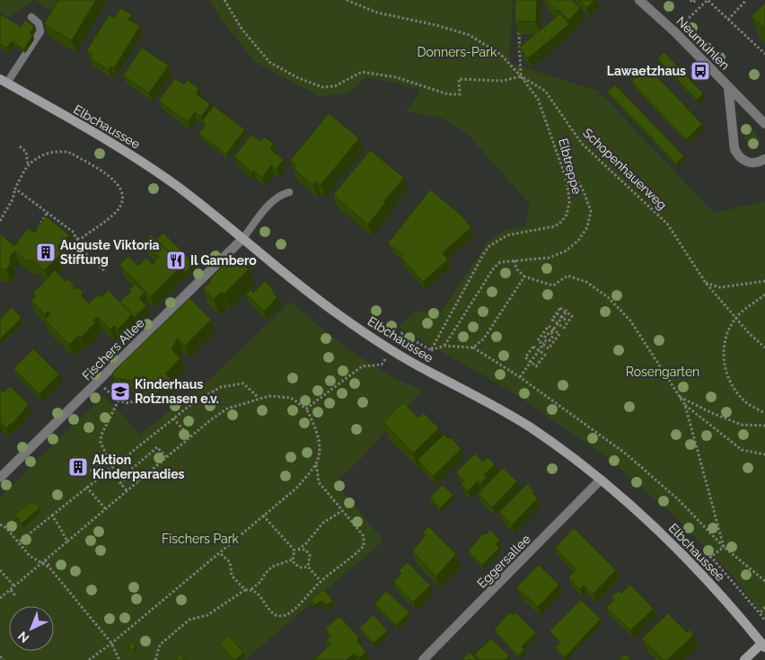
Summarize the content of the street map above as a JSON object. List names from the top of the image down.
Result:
{
  "streets": {
    "main road": ["Elbchaussee"],
    "street": ["Neumühlen", "Fischers Allee", "Eggersallee"],
    "path": ["Elbtreppe", "Schopenhauerweg"]
  },
  "crossings": [
    ["Elbchaussee", "Fischers Allee"],
    ["Elbchaussee", "Eggersallee"],
    ["Elbtreppe", "Schopenhauerweg"]
  ],
  "parks": ["Donners-Park", "Rosengarten", "Fischers Park"],
  "places": {
    "bus stop": ["Lawaetzhaus"],
    "building": ["Auguste Viktoria Stiftung", "Aktion Kinderparadies"],
    "restaurant": ["Il Gambero"],
    "school or university": ["Kinderhaus Rotznasen e.v."]
  },
  "north": "bottom left"
}
